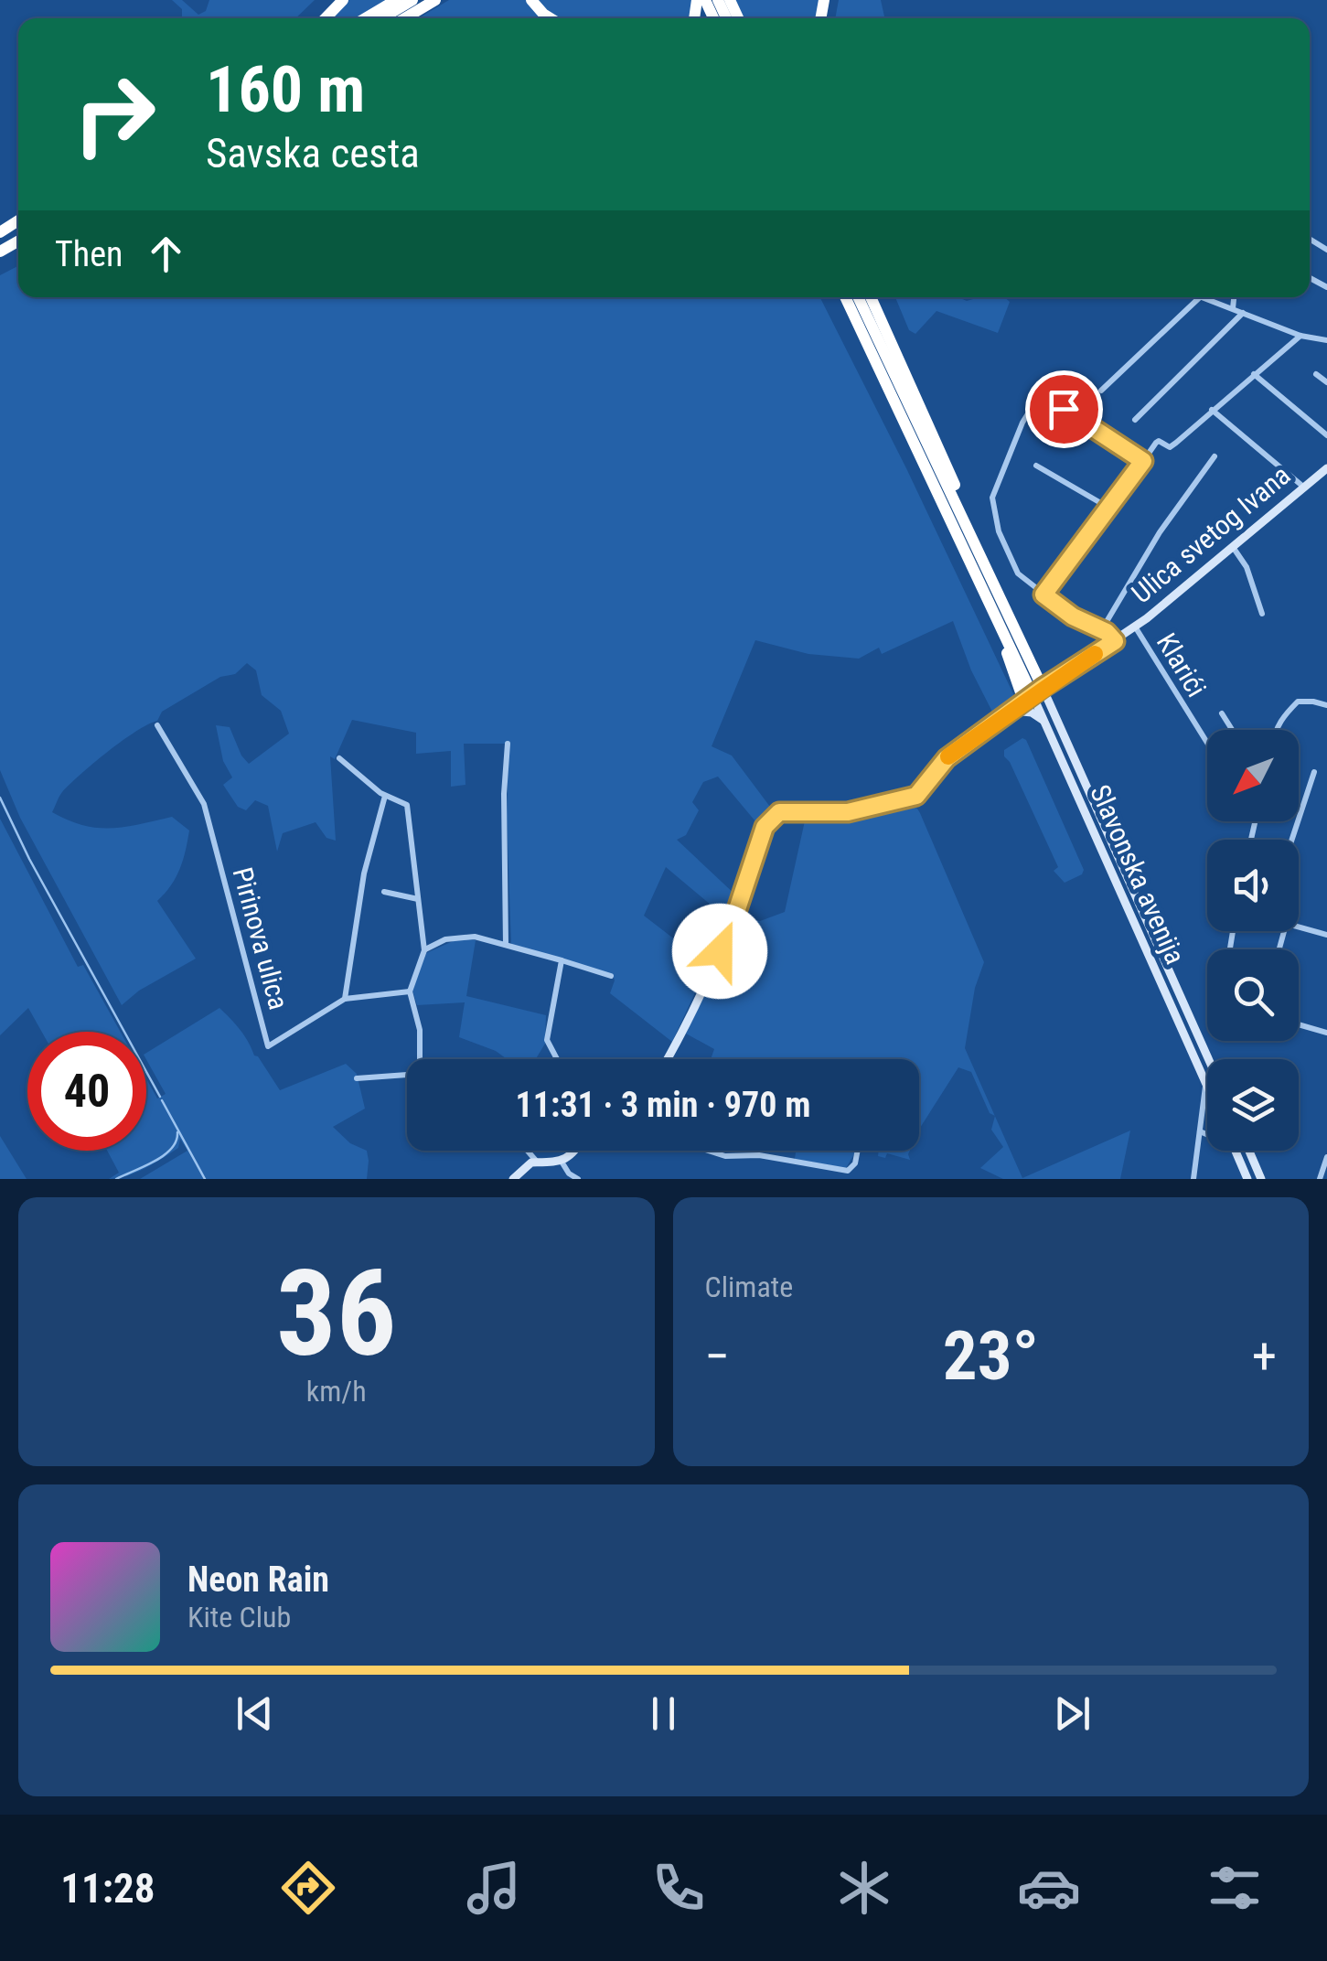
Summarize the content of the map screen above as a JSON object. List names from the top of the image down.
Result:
{
  "streets": {
    "main road": ["Ulica svetog Ivana", "Slavonska avenija"],
    "street": ["Klarići", "Pirinova ulica"]
  },
  "crossings": [
    ["Ulica svetog Ivana", "Klarići"],
    ["Ulica svetog Ivana", "Slavonska avenija"]
  ],
  "north": "bottom left",
  "page": {
    "turn": ["160 m", "Savska cesta"],
    "then": "Then",
    "limit": "40",
    "trip": "11:31 · 3 min · 970 m",
    "tile": [
      ["36", "km/h"],
      "Climate"
    ],
    "heat": ["−", "23°", "+"],
    "song": ["Neon Rain", "Kite Club"],
    "tabs": "11:28"
  }
}
